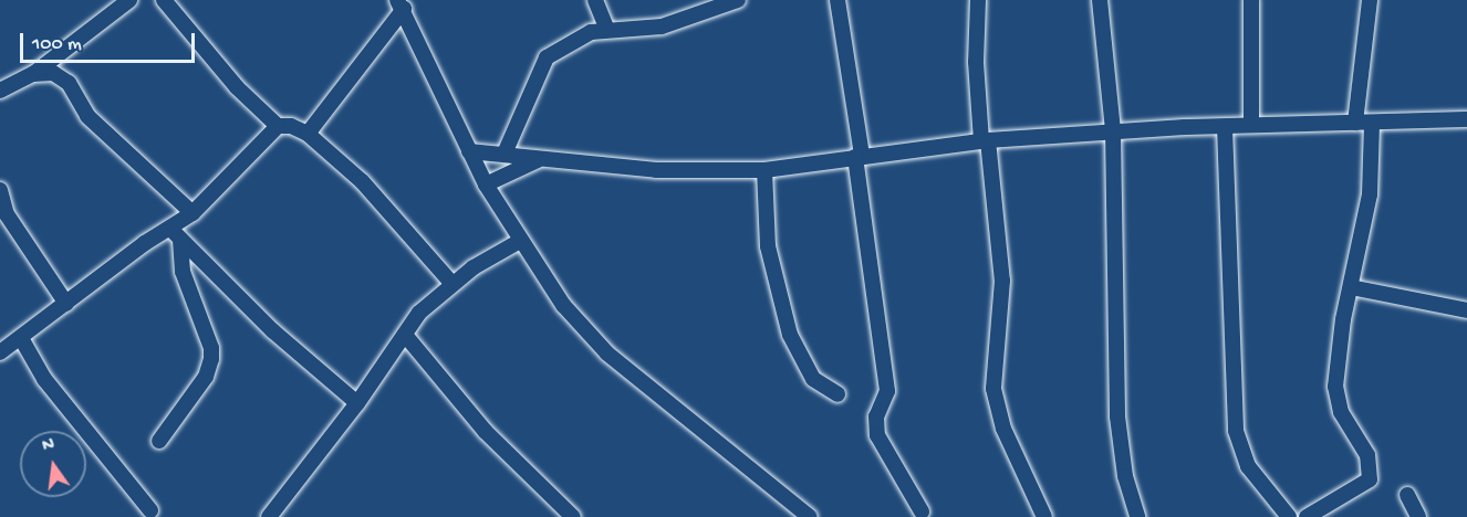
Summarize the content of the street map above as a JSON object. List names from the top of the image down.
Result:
{
  "scale_bar": "100 m",
  "north": "top"
}
